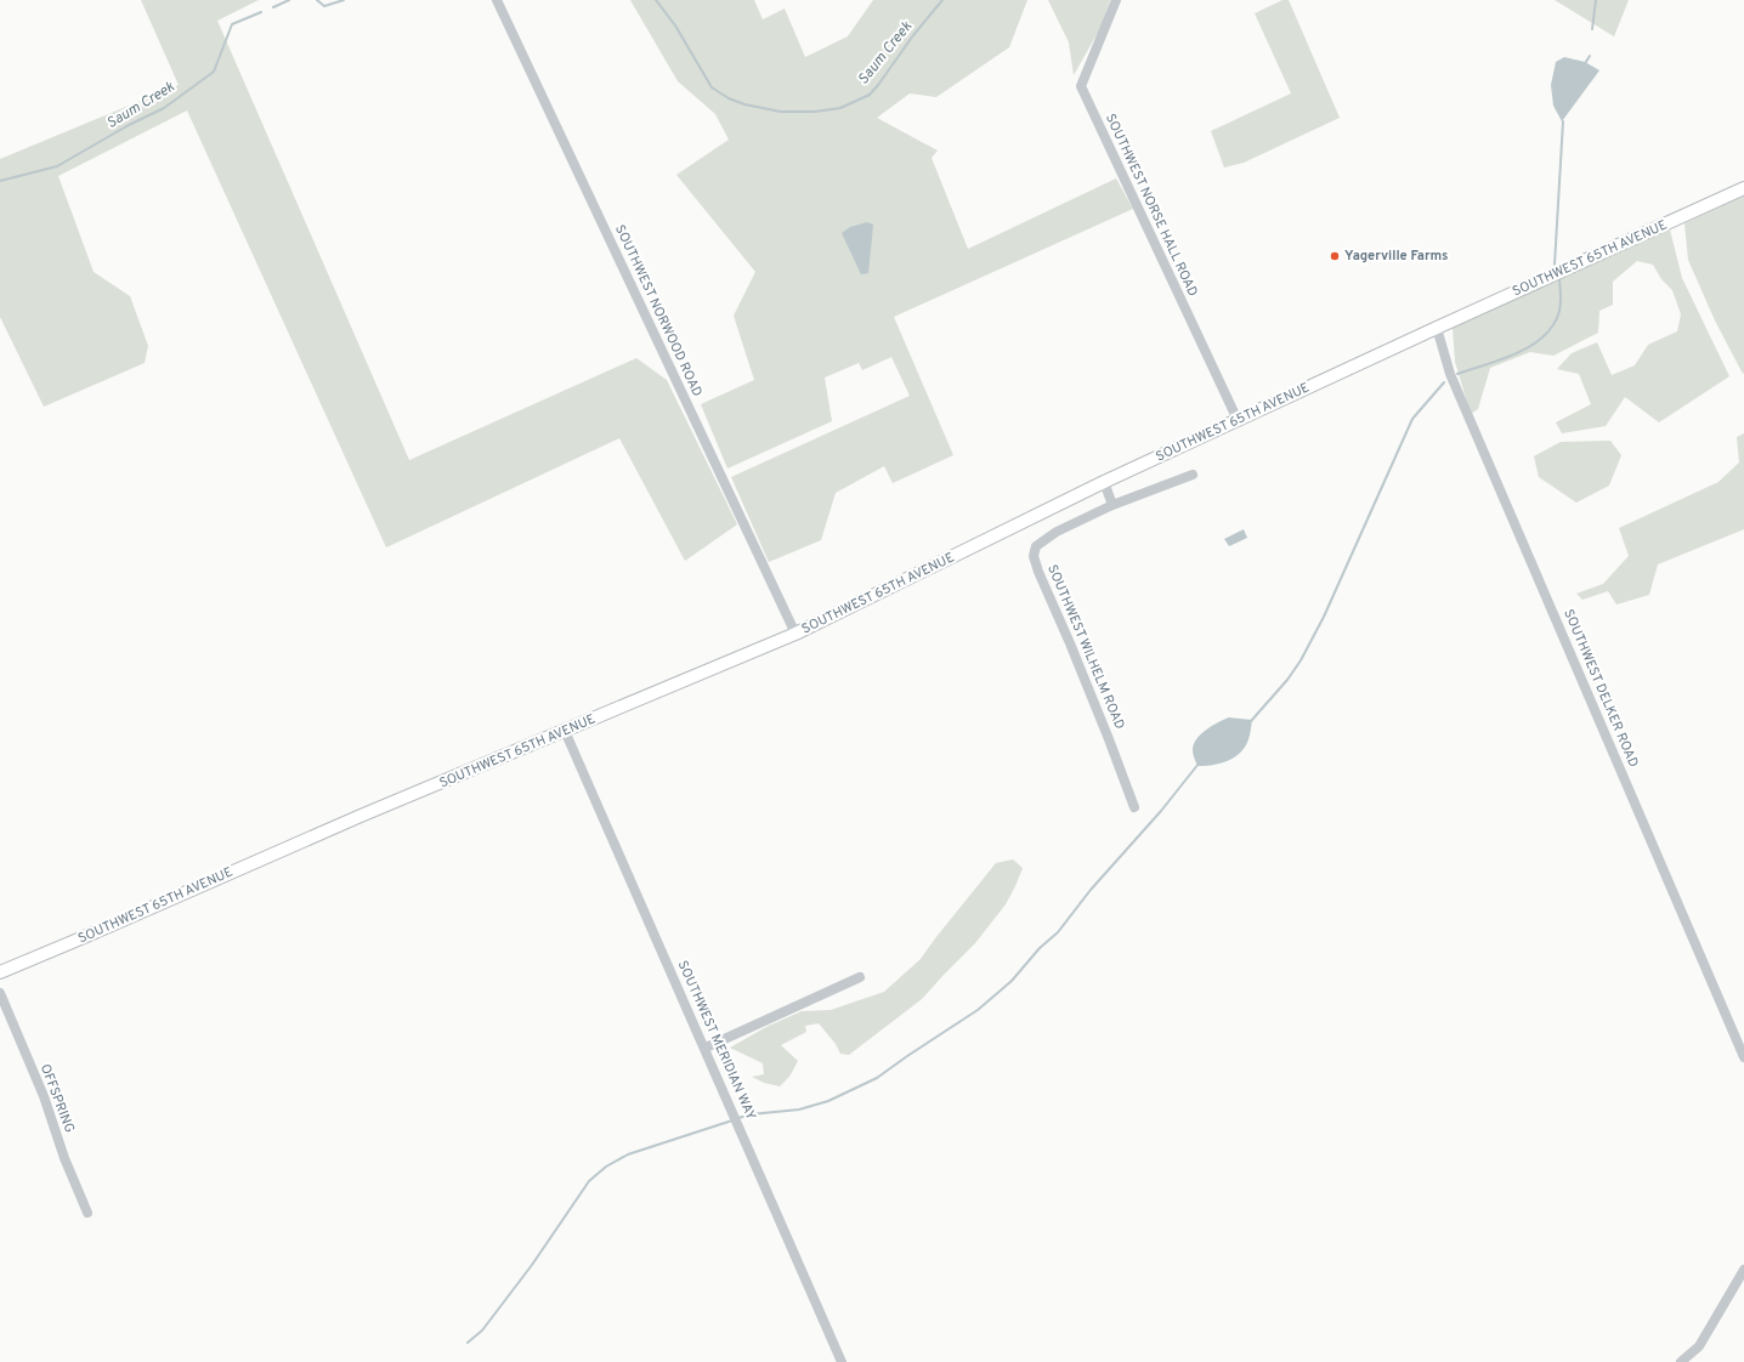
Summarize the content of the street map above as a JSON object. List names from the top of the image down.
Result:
{
  "streets": {
    "main road": ["SOUTHWEST 65TH AVENUE"],
    "street": [
      "SOUTHWEST NORSE HALL ROAD",
      "SOUTHWEST NORWOOD ROAD",
      "SOUTHWEST WILHELM ROAD",
      "SOUTHWEST DELKER ROAD",
      "SOUTHWEST MERIDIAN WAY",
      "OFFSPRING"
    ]
  },
  "crossings": [
    ["SOUTHWEST NORSE HALL ROAD", "SOUTHWEST 65TH AVENUE"],
    ["SOUTHWEST 65TH AVENUE", "SOUTHWEST NORWOOD ROAD"],
    ["SOUTHWEST 65TH AVENUE", "SOUTHWEST DELKER ROAD"],
    ["SOUTHWEST 65TH AVENUE", "SOUTHWEST MERIDIAN WAY"]
  ],
  "water": ["Saum Creek"],
  "places": ["Yagerville Farms"]
}
